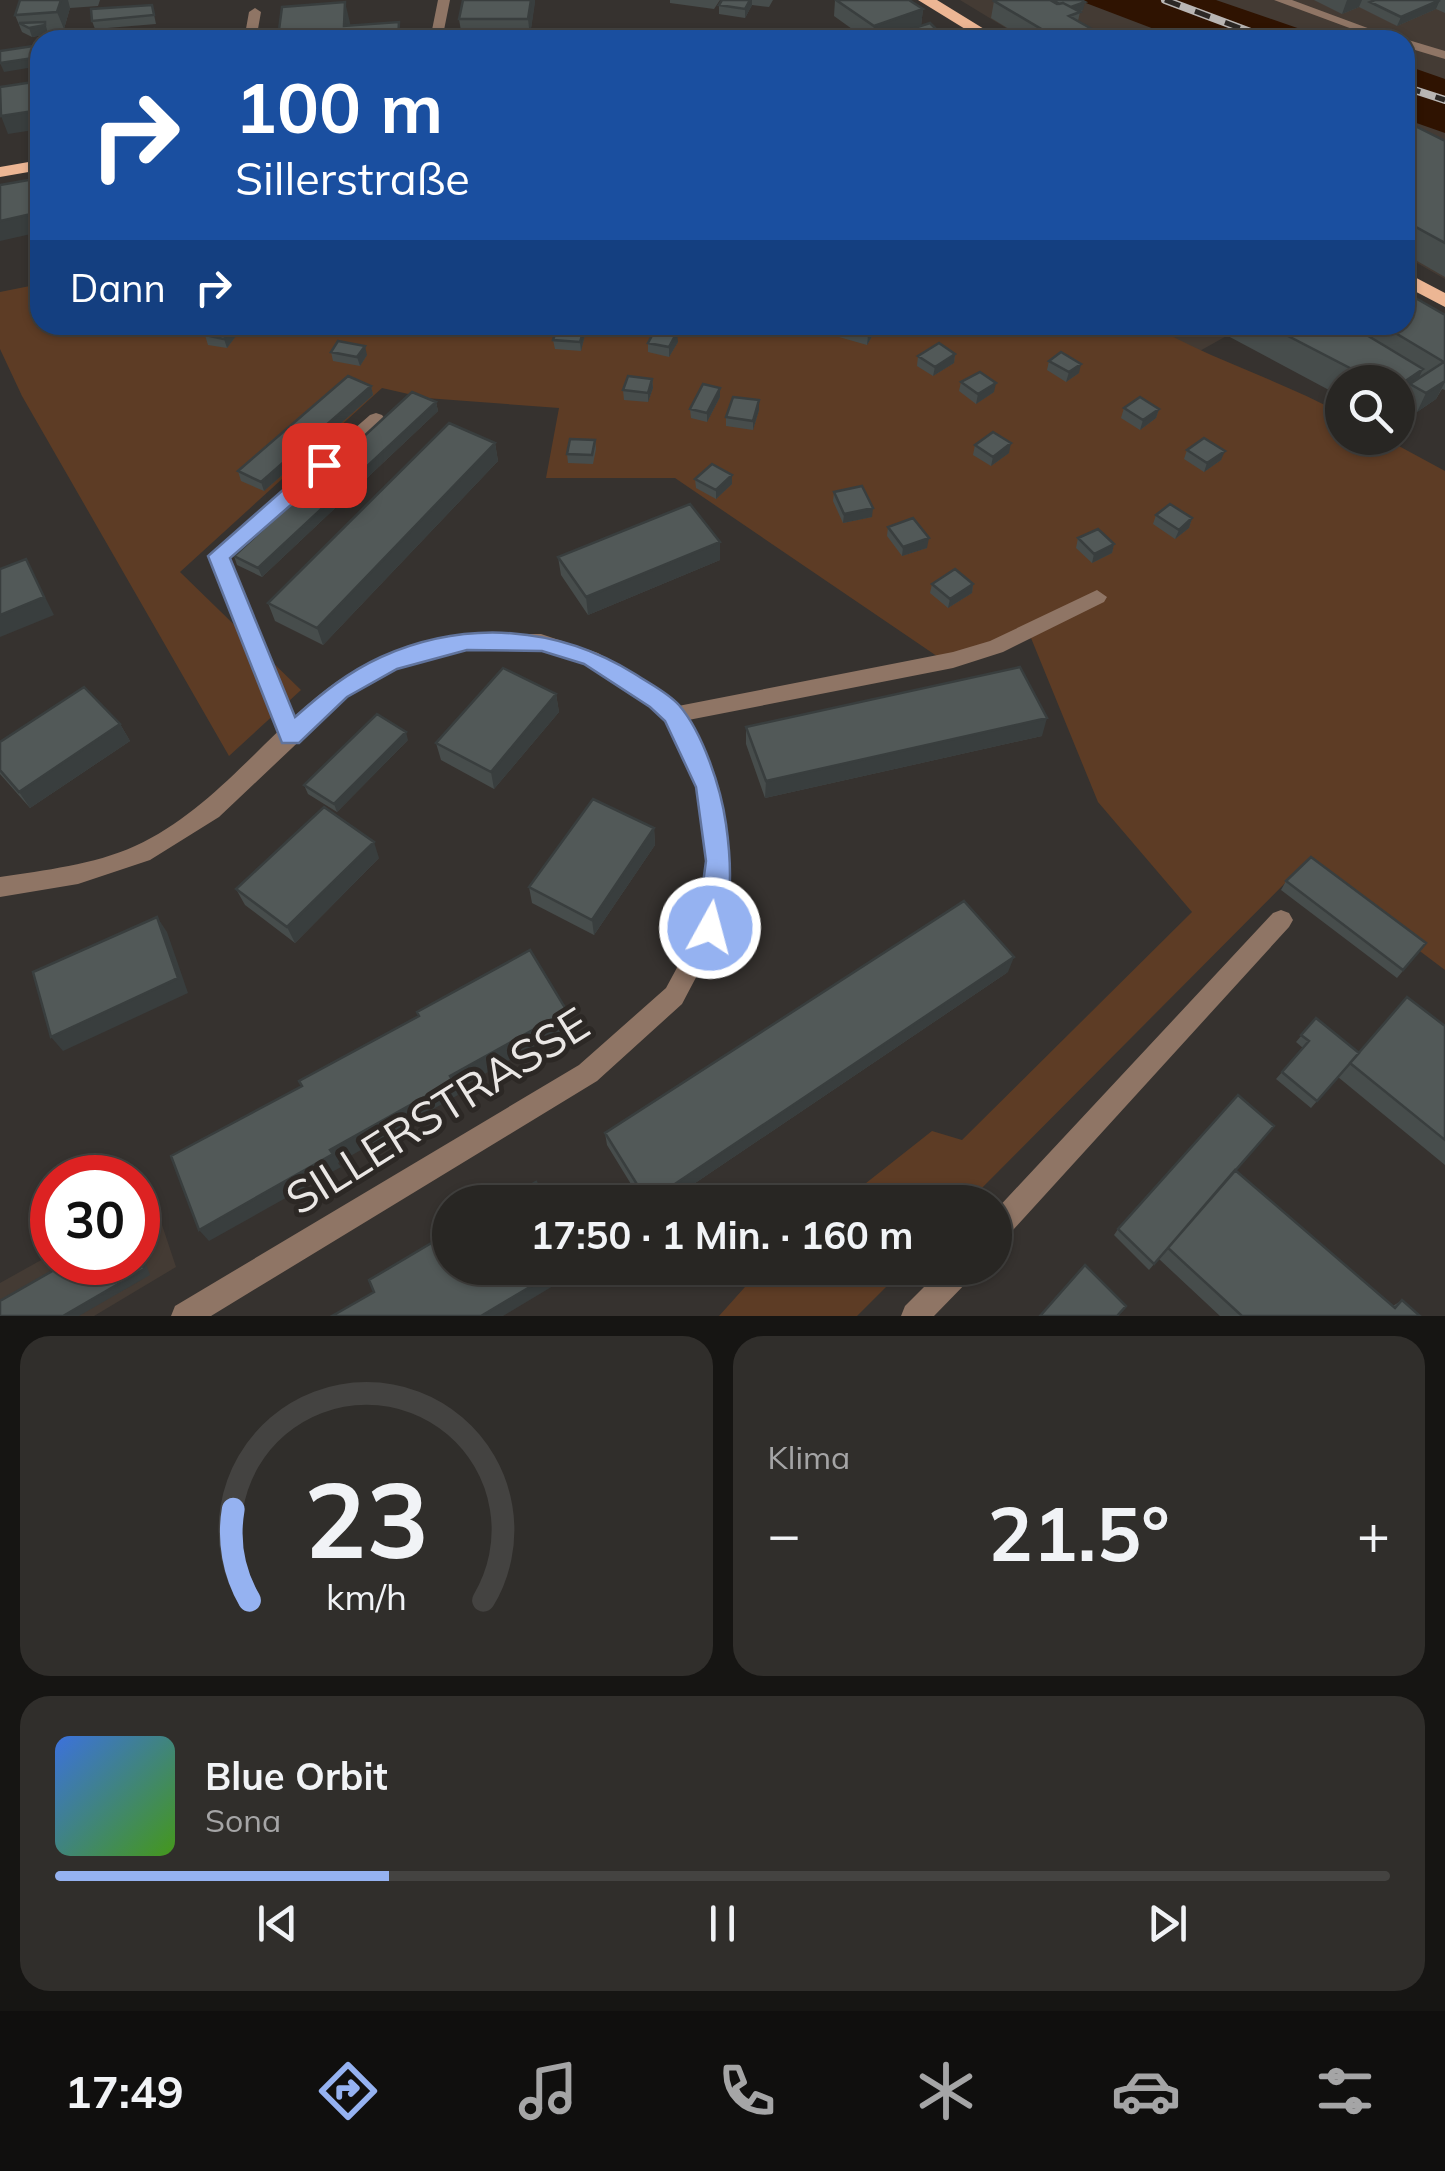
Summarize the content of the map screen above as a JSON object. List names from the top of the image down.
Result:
{
  "streets": {
    "street": ["SILLERSTRASSE"]
  },
  "page": {
    "turn": ["100 m", "Sillerstraße"],
    "then": "Dann",
    "limit": "30",
    "trip": "17:50 · 1 Min. · 160 m",
    "tile": "Klima",
    "heat": ["−", "21.5°", "+"],
    "song": ["Blue Orbit", "Sona"],
    "tabs": "17:49",
    "gauge": ["23", "km/h"]
  }
}
